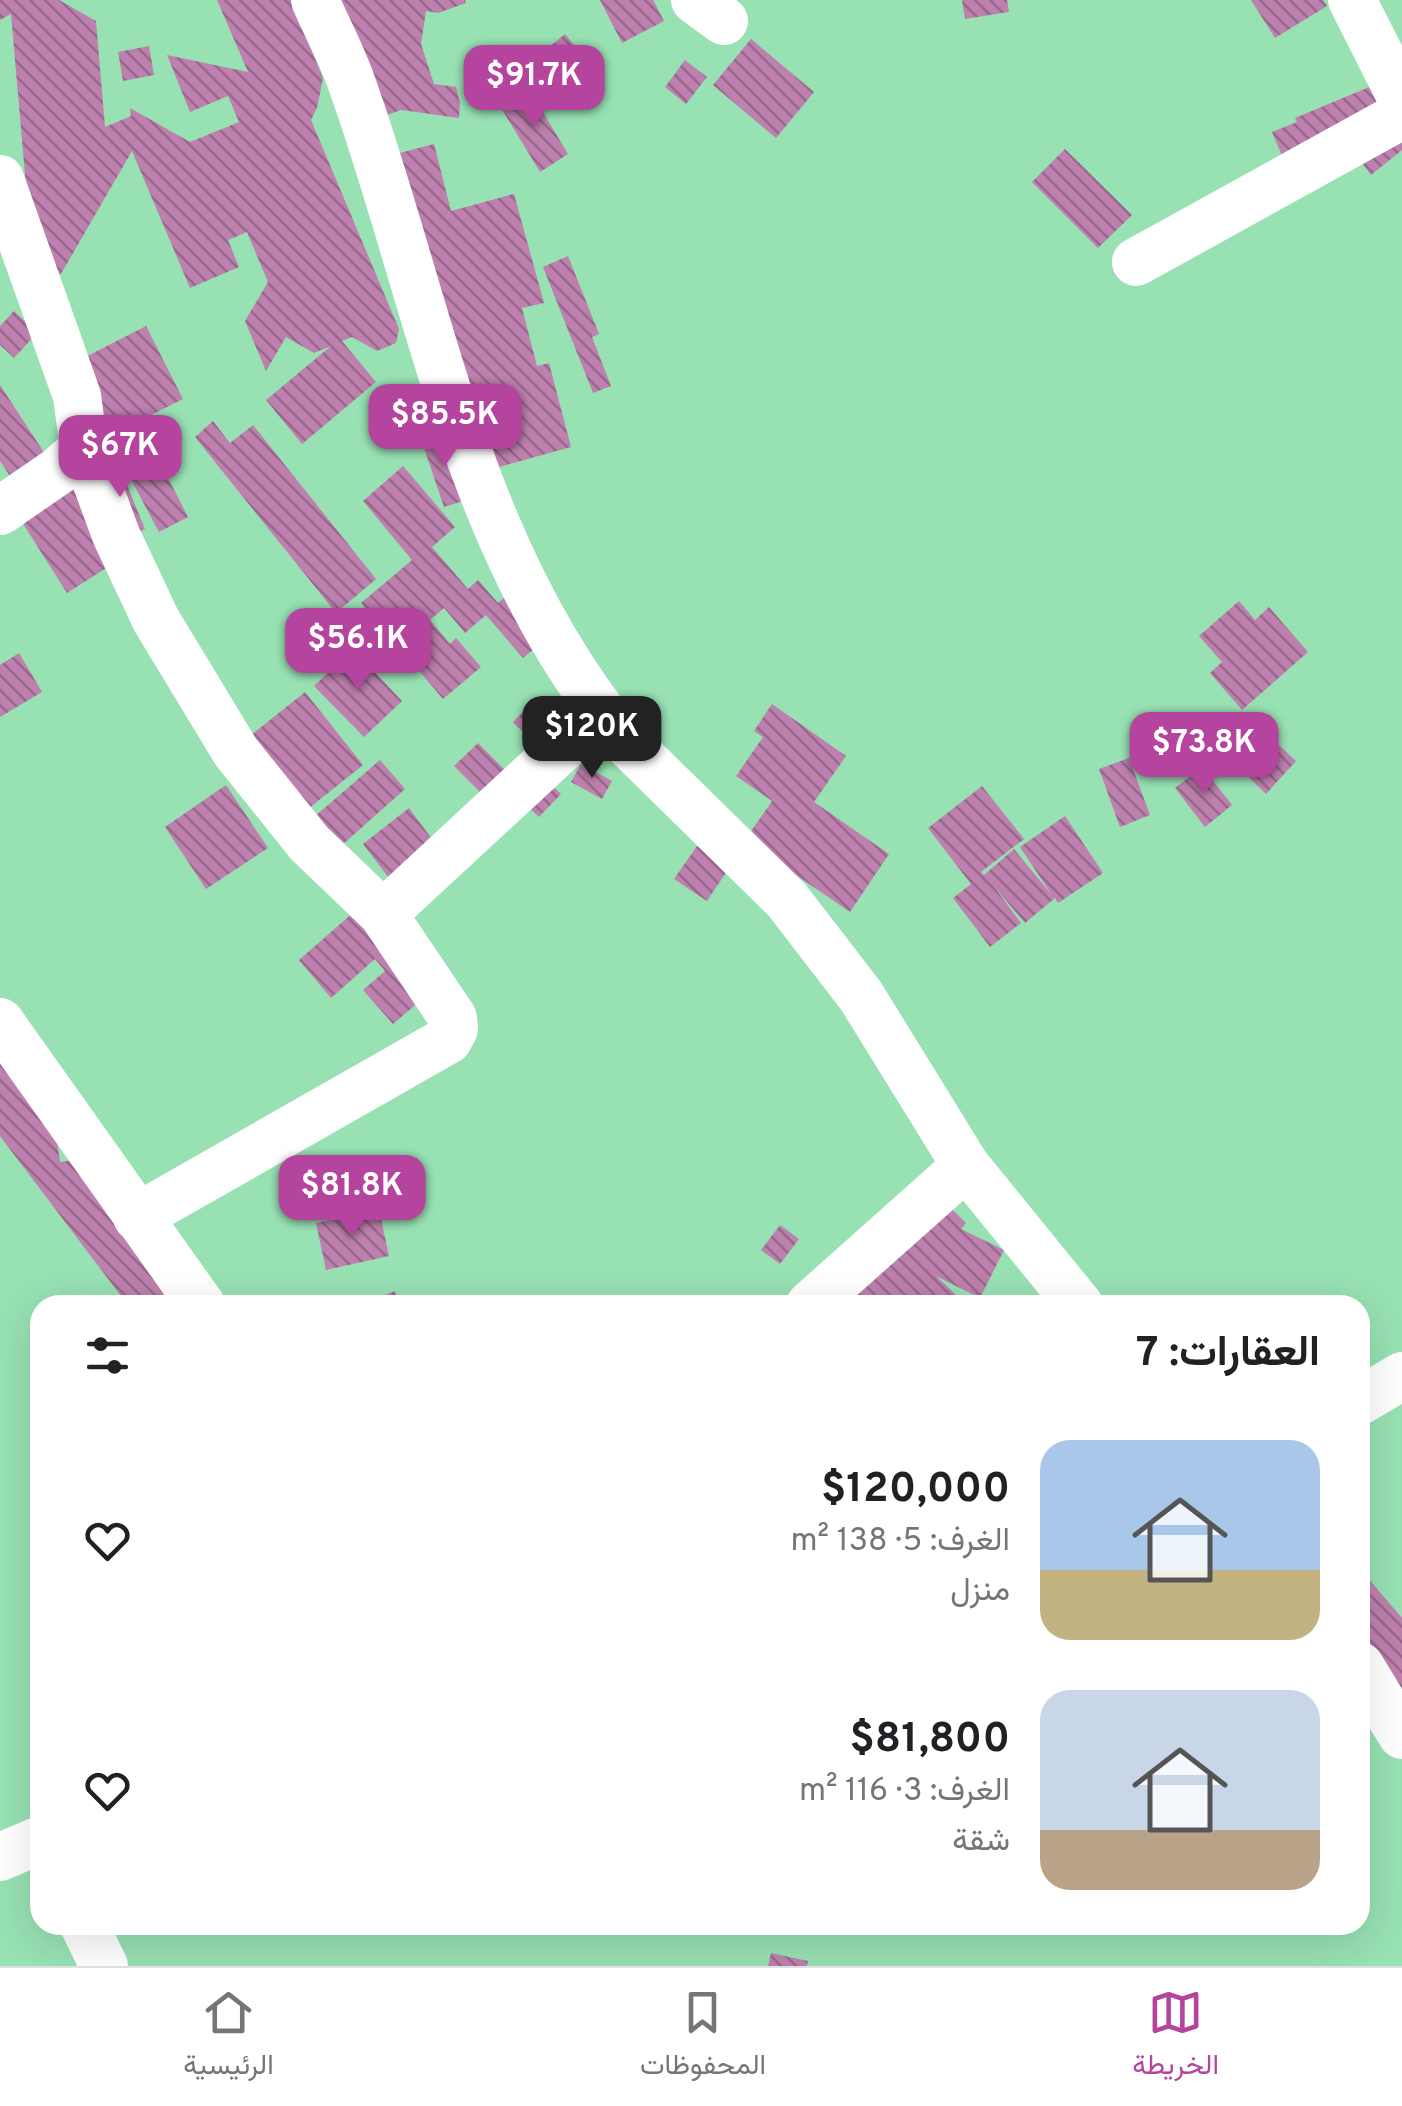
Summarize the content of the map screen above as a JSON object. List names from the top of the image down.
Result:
{
  "page": {
    "price": [
      "$91.7K",
      "$85.5K",
      "$67K",
      "$56.1K",
      "$120K",
      "$73.8K",
      "$81.8K"
    ],
    "heading": "العقارات: 7",
    "list": [
      {
        "name": "$120,000",
        "note": "الغرف: 5 · 138 m² · منزل"
      },
      {
        "name": "$81,800",
        "note": "الغرف: 3 · 116 m² · شقة"
      }
    ],
    "tabs": ["الخريطة", "المحفوظات", "الرئيسية"]
  }
}
